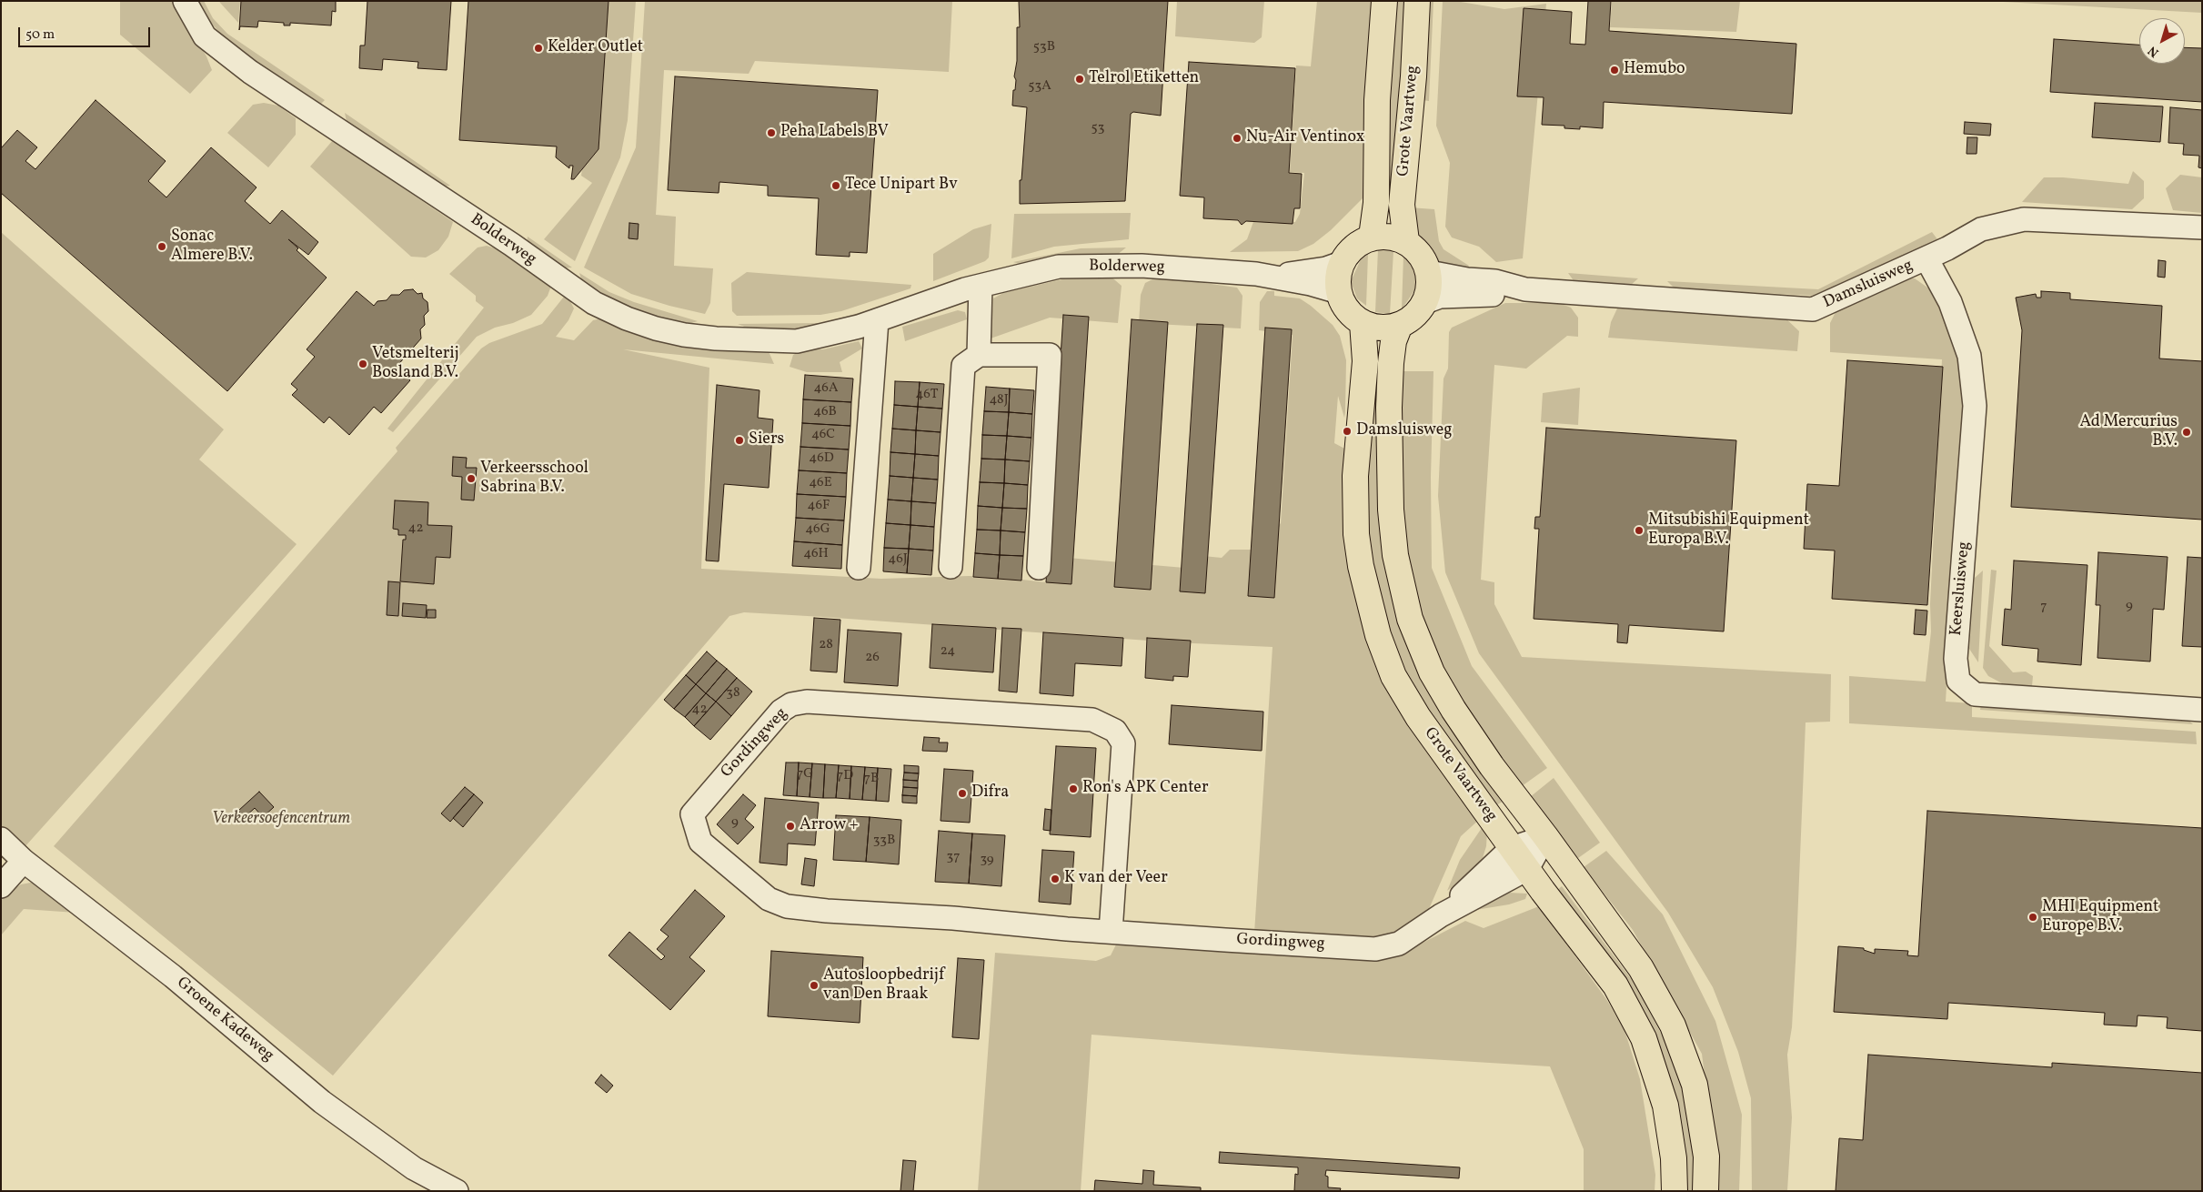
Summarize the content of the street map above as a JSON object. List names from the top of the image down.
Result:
{
  "streets": {
    "main road": ["Grote Vaartweg"],
    "street": [
      "Bolderweg",
      "Damsluisweg",
      "Keersluisweg",
      "Gordingweg",
      "Groene Kadeweg"
    ]
  },
  "crossings": [
    ["Grote Vaartweg", "Bolderweg"],
    ["Grote Vaartweg", "Damsluisweg"],
    ["Grote Vaartweg", "Gordingweg"],
    ["Bolderweg", "Damsluisweg"],
    ["Damsluisweg", "Keersluisweg"]
  ],
  "parks": ["Verkeersoefencentrum"],
  "places": [
    "Kelder Outlet",
    "Hemubo",
    "Telrol Etiketten",
    "Peha Labels BV",
    "Nu-Air Ventinox",
    "Tece Unipart Bv",
    "Sonac Almere B.V.",
    "Vetsmelterij Bosland B.V.",
    "Damsluisweg",
    "Ad Mercurius B.V.",
    "Siers",
    "Verkeersschool Sabrina B.V.",
    "Mitsubishi Equipment Europa B.V.",
    "Ron's APK Center",
    "Difra",
    "Arrow +",
    "K van der Veer",
    "MHI Equipment Europe B.V.",
    "Autosloopbedrijf van Den Braak"
  ],
  "house_numbers": [
    "53B",
    "53A",
    "53",
    "46A",
    "46T",
    "48J",
    "46B",
    "46C",
    "46D",
    "46E",
    "46F",
    "42",
    "46G",
    "46H",
    "46J",
    "9",
    "7",
    "28",
    "24",
    "26",
    "38",
    "42",
    "7G",
    "7D",
    "7B",
    "9",
    "33B",
    "37",
    "39"
  ],
  "scale_bar": "50 m",
  "north": "bottom left"
}
